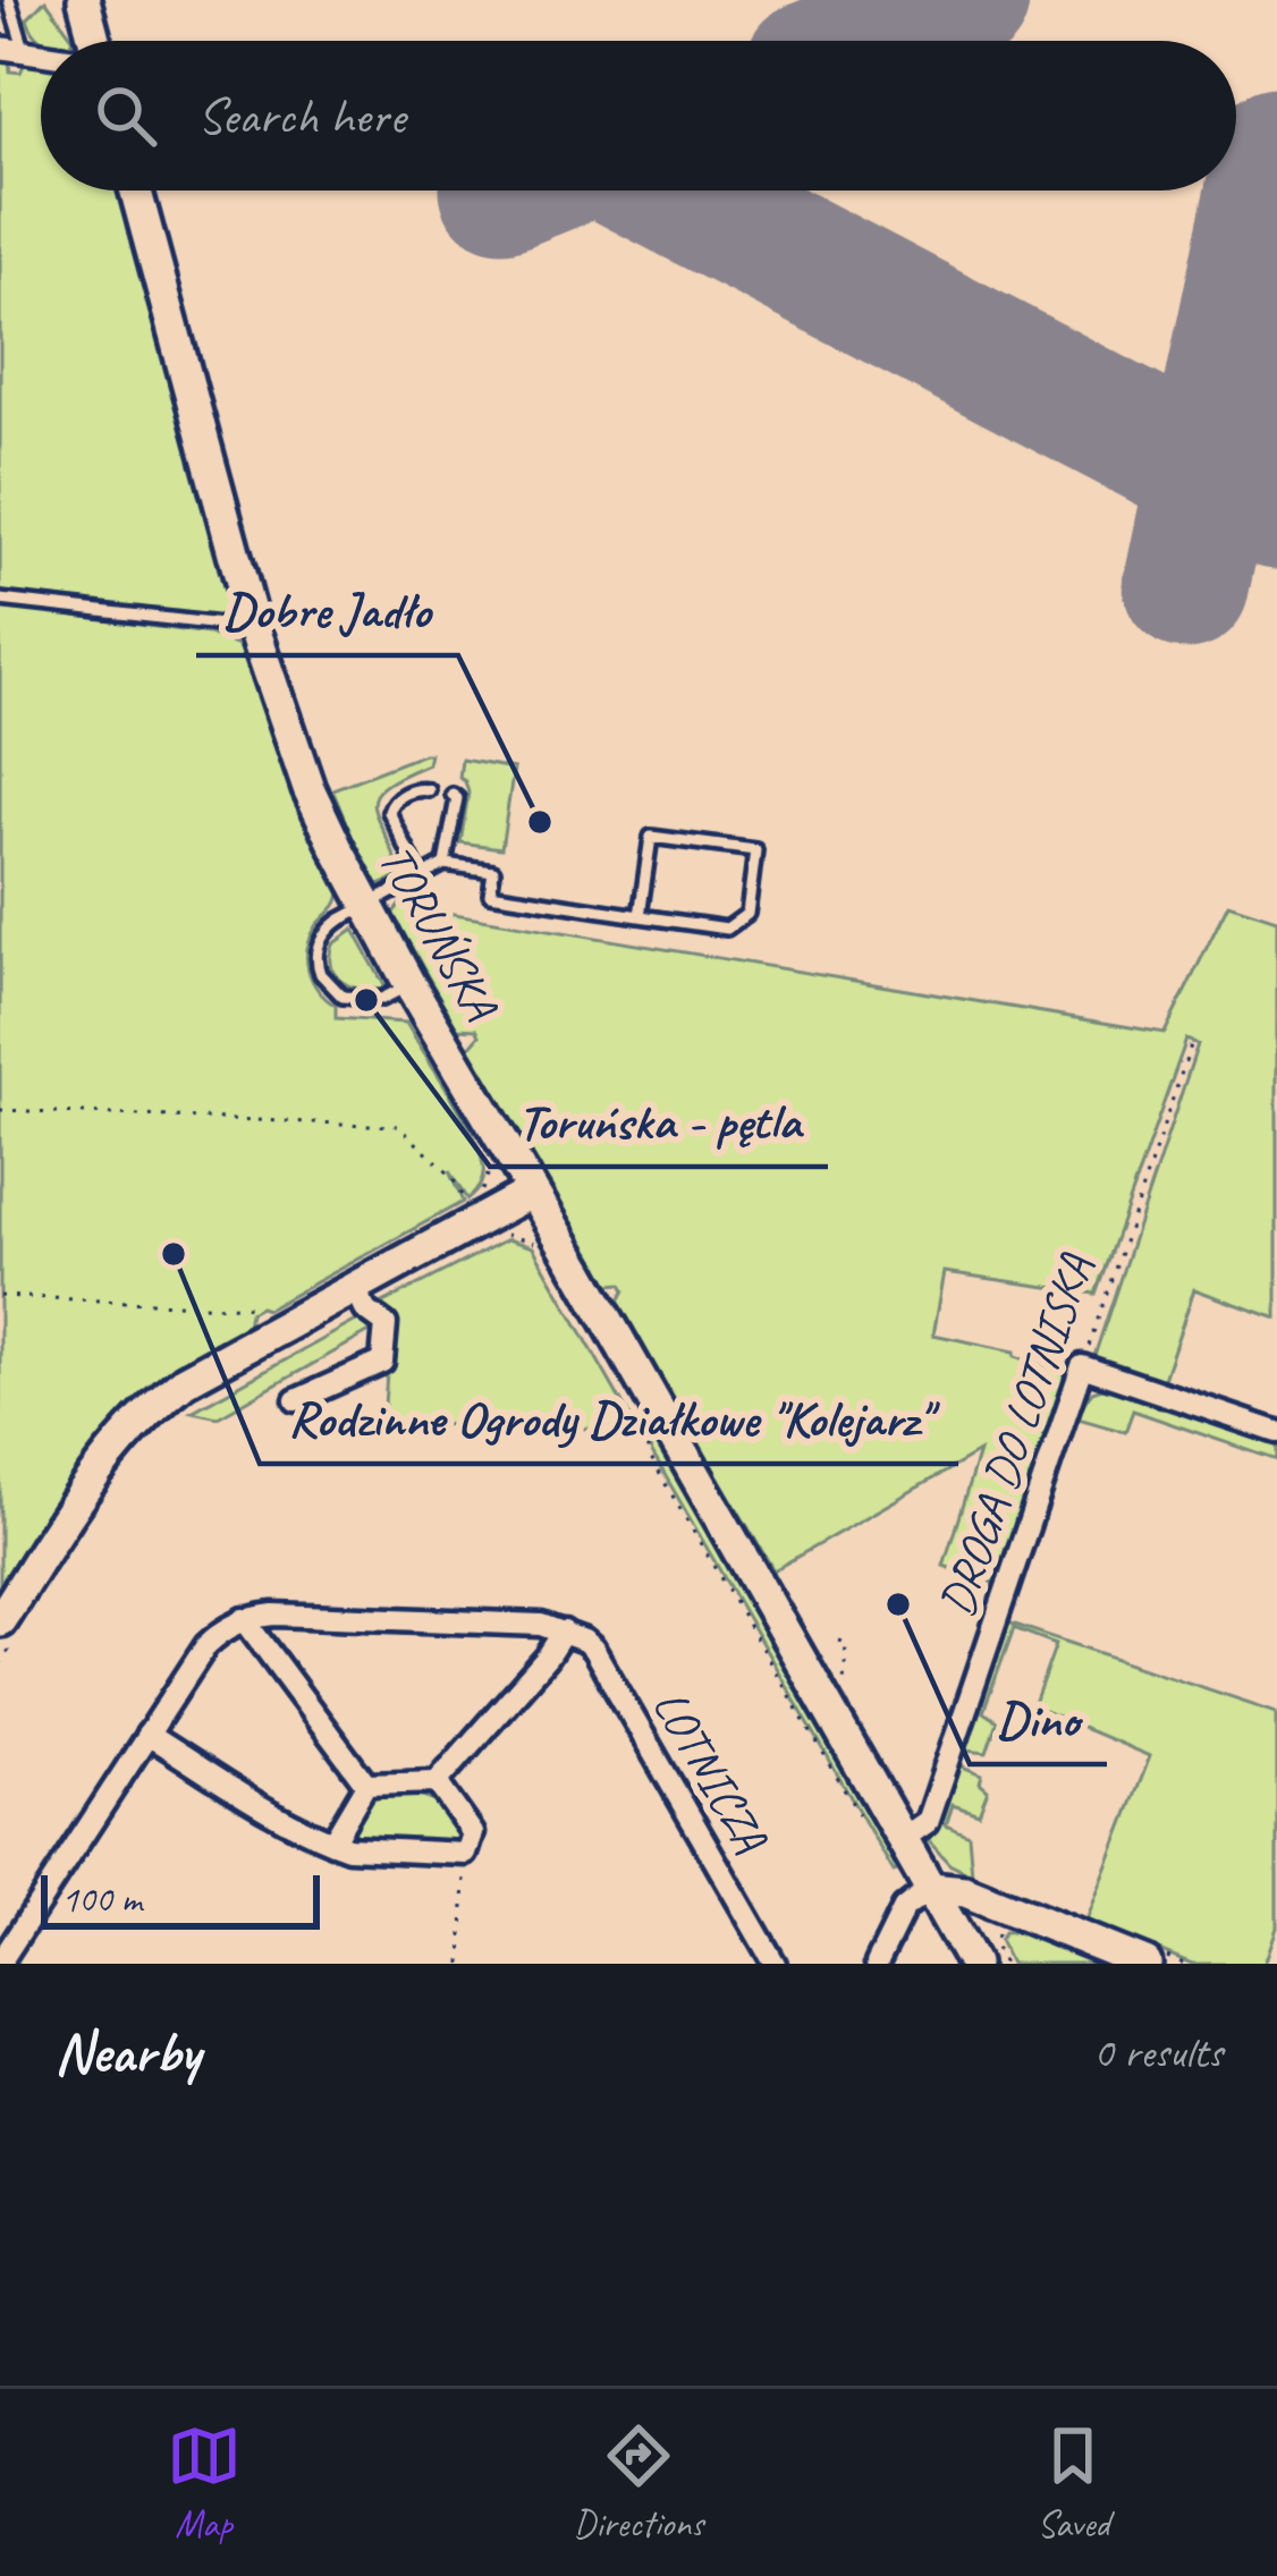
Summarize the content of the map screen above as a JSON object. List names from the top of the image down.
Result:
{
  "streets": {
    "main road": ["TORUŃSKA"],
    "street": ["DROGA DO LOTNISKA", "LOTNICZA"]
  },
  "crossings": [
    ["TORUŃSKA", "DROGA DO LOTNISKA"]
  ],
  "places": [
    "Dobre Jadło",
    "Toruńska - pętla",
    "Rodzinne Ogrody Działkowe \"Kolejarz\"",
    "Dino"
  ],
  "scale_bar": "100 m",
  "page": {
    "search": "Search here",
    "scale": "100 m",
    "heading": ["Nearby", "0 results"],
    "nav": ["Map", "Directions", "Saved"]
  }
}
